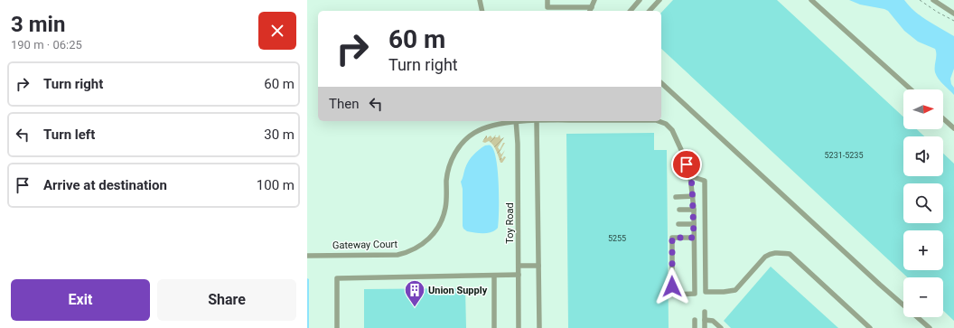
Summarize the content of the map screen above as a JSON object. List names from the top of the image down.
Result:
{
  "streets": {
    "street": ["Toy Road", "Gateway Court"]
  },
  "crossings": [
    ["Toy Road", "Gateway Court"]
  ],
  "places": {
    "building": ["Union Supply"]
  },
  "house_numbers": ["5231-5235", "5255"],
  "north": "right",
  "page": {
    "heading": ["3 min", "190 m · 06:25"],
    "turn": ["60 m", "Turn right"],
    "list": [
      {
        "name": "Turn right",
        "value": "60 m"
      },
      {
        "name": "Turn left",
        "value": "30 m"
      },
      {
        "name": "Arrive at destination",
        "value": "100 m"
      }
    ],
    "then": "Then",
    "map_buttons": ["+", "−"],
    "buttons": ["Exit", "Share"]
  }
}
